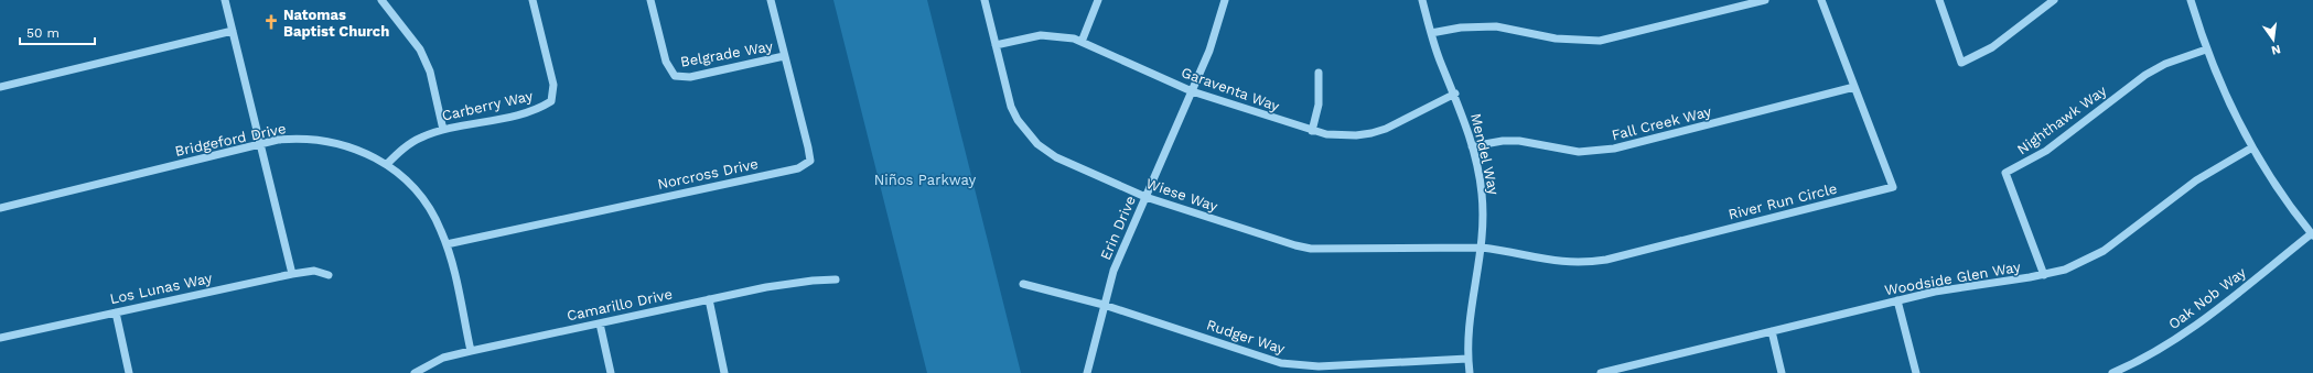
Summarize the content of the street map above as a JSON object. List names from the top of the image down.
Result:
{
  "streets": {
    "street": [
      "Belgrade Way",
      "Garaventa Way",
      "Carberry Way",
      "Nighthawk Way",
      "Fall Creek Way",
      "Bridgeford Drive",
      "Mendel Way",
      "Norcross Drive",
      "Wiese Way",
      "River Run Circle",
      "Erin Drive",
      "Woodside Glen Way",
      "Los Lunas Way",
      "Oak Nob Way",
      "Camarillo Drive",
      "Rudger Way"
    ]
  },
  "crossings": [
    ["Belgrade Way", "Norcross Drive"],
    ["Garaventa Way", "Mendel Way"],
    ["Garaventa Way", "Wiese Way"],
    ["Garaventa Way", "Erin Drive"],
    ["Carberry Way", "Bridgeford Drive"],
    ["Nighthawk Way", "Woodside Glen Way"],
    ["Fall Creek Way", "Mendel Way"],
    ["Fall Creek Way", "River Run Circle"],
    ["Bridgeford Drive", "Norcross Drive"],
    ["Bridgeford Drive", "Camarillo Drive"],
    ["Mendel Way", "Wiese Way"],
    ["Mendel Way", "River Run Circle"],
    ["Mendel Way", "Rudger Way"],
    ["Wiese Way", "River Run Circle"],
    ["Wiese Way", "Erin Drive"],
    ["Erin Drive", "Rudger Way"]
  ],
  "parks": ["Niños Parkway"],
  "places": {
    "church": ["Natomas Baptist Church"]
  },
  "scale_bar": "50 m",
  "north": "bottom"
}
